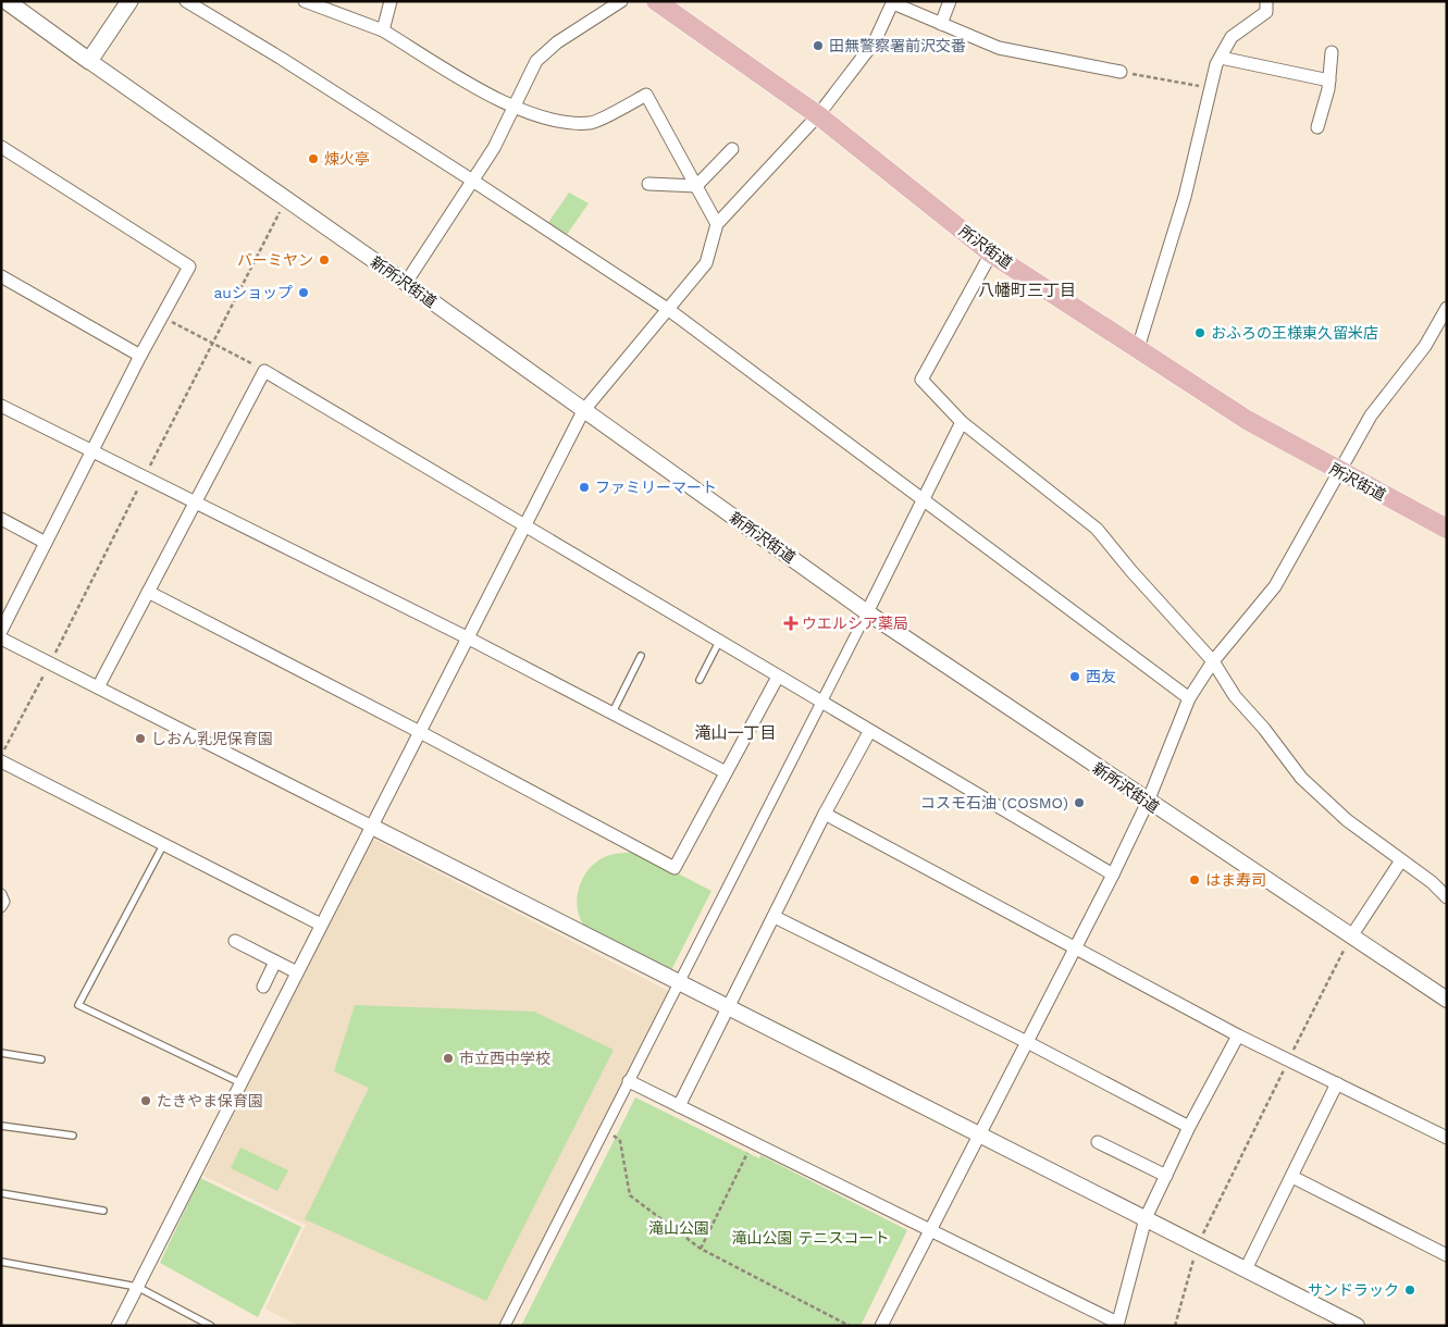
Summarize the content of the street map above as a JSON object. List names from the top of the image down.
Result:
{
  "streets": {
    "main road": ["所沢街道"],
    "street": ["新所沢街道"]
  },
  "districts": ["八幡町三丁目", "滝山一丁目"],
  "parks": ["滝山公園", "滝山公園 テニスコート"],
  "places": {
    "other": [
      "田無警察署前沢交番",
      "煉火亭",
      "バーミヤン",
      "auショップ",
      "おふろの王様東久留米店",
      "ファミリーマート",
      "西友",
      "しおん乳児保育園",
      "コスモ石油 (COSMO)",
      "はま寿司",
      "市立西中学校",
      "たきやま保育園",
      "サンドラック"
    ],
    "health": ["ウエルシア薬局"]
  }
}
